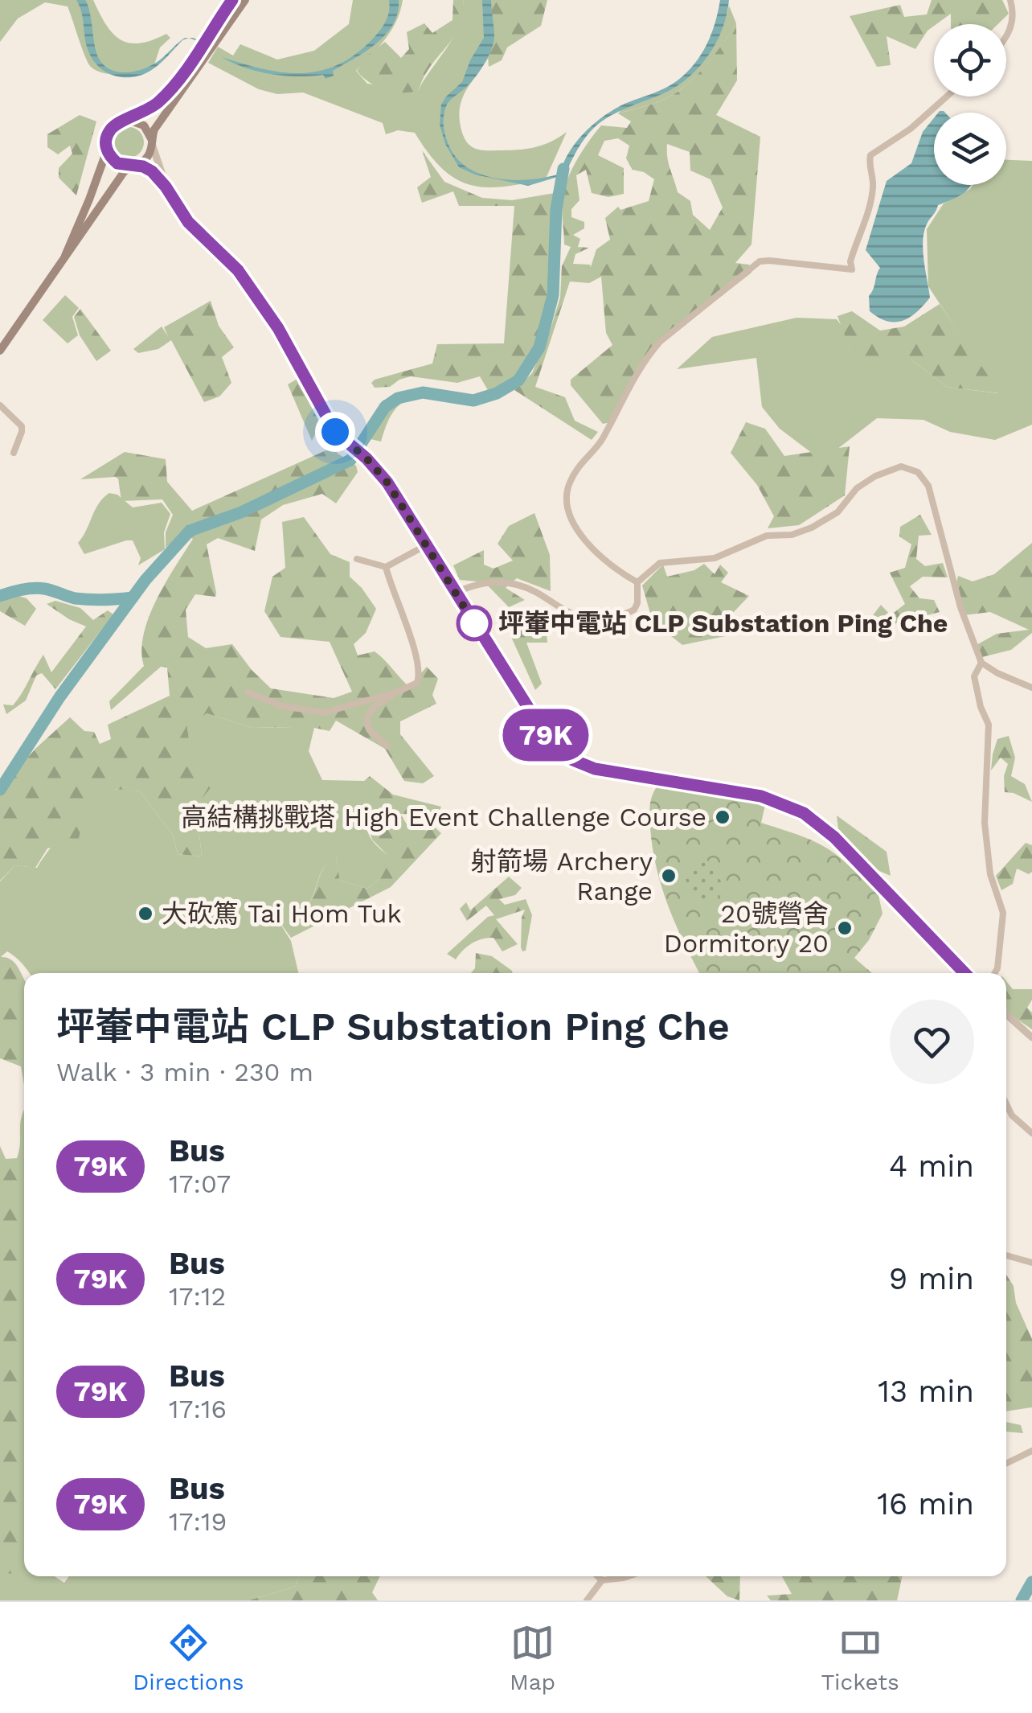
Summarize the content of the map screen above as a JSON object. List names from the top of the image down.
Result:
{
  "places": [
    "坪輋中電站 CLP Substation Ping Che",
    "高結構挑戰塔 High Event Challenge Course",
    "射箭場 Archery Range",
    "大砍篤 Tai Hom Tuk",
    "20號營舍 Dormitory 20"
  ],
  "lines": ["bus line 79K"],
  "page": {
    "on_map": "79K",
    "heading": ["坪輋中電站 CLP Substation Ping Che", "Walk · 3 min · 230 m"],
    "list": [
      {
        "mark": "79K",
        "name": "Bus",
        "note": "17:07",
        "value": "4 min"
      },
      {
        "mark": "79K",
        "name": "Bus",
        "note": "17:12",
        "value": "9 min"
      },
      {
        "mark": "79K",
        "name": "Bus",
        "note": "17:16",
        "value": "13 min"
      },
      {
        "mark": "79K",
        "name": "Bus",
        "note": "17:19",
        "value": "16 min"
      }
    ],
    "tabs": ["Directions", "Map", "Tickets"]
  }
}
